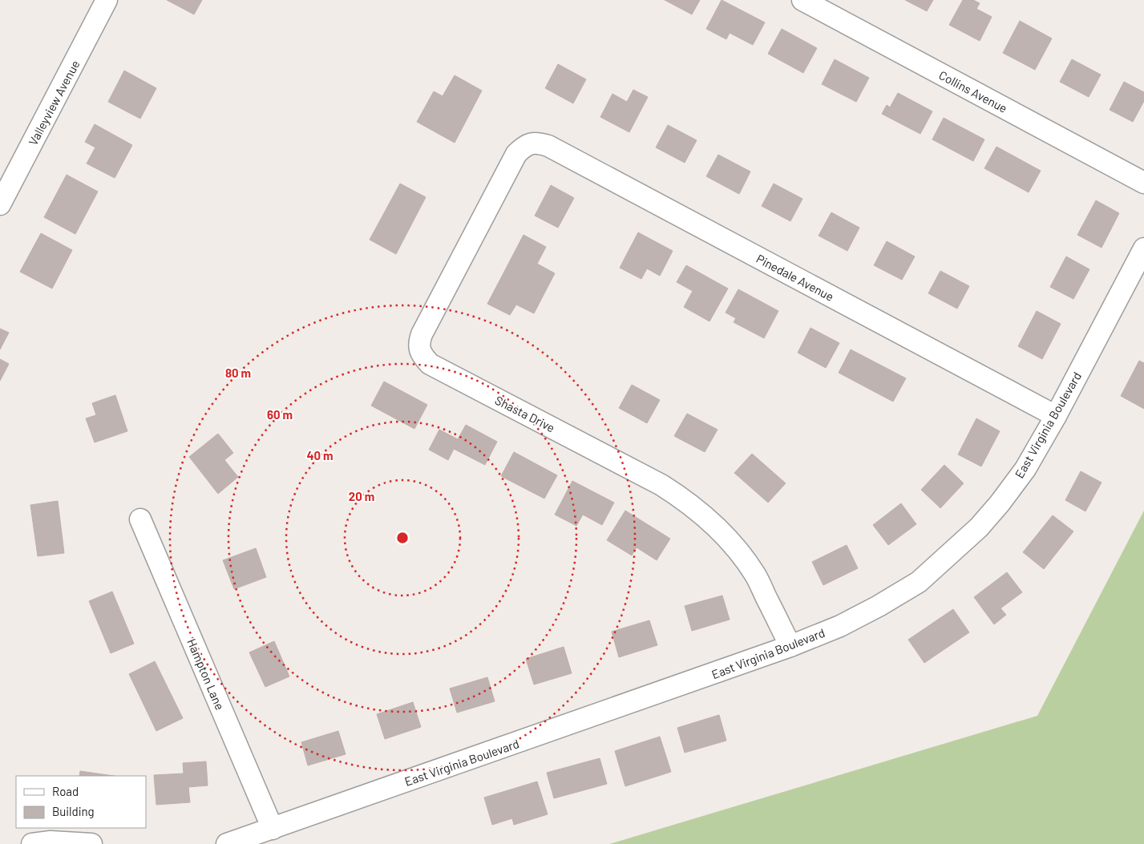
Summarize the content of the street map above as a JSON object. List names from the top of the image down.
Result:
{
  "streets": {
    "street": [
      "Collins Avenue",
      "Valleyview Avenue",
      "Pinedale Avenue",
      "Shasta Drive",
      "East Virginia Boulevard",
      "Hampton Lane"
    ]
  },
  "crossings": [
    ["Pinedale Avenue", "Shasta Drive"],
    ["Pinedale Avenue", "East Virginia Boulevard"],
    ["Shasta Drive", "East Virginia Boulevard"],
    ["East Virginia Boulevard", "Hampton Lane"]
  ],
  "legend": ["Road", "Building"],
  "rings": [
    "80 m",
    "60 m",
    "40 m",
    "20 m"
  ]
}
